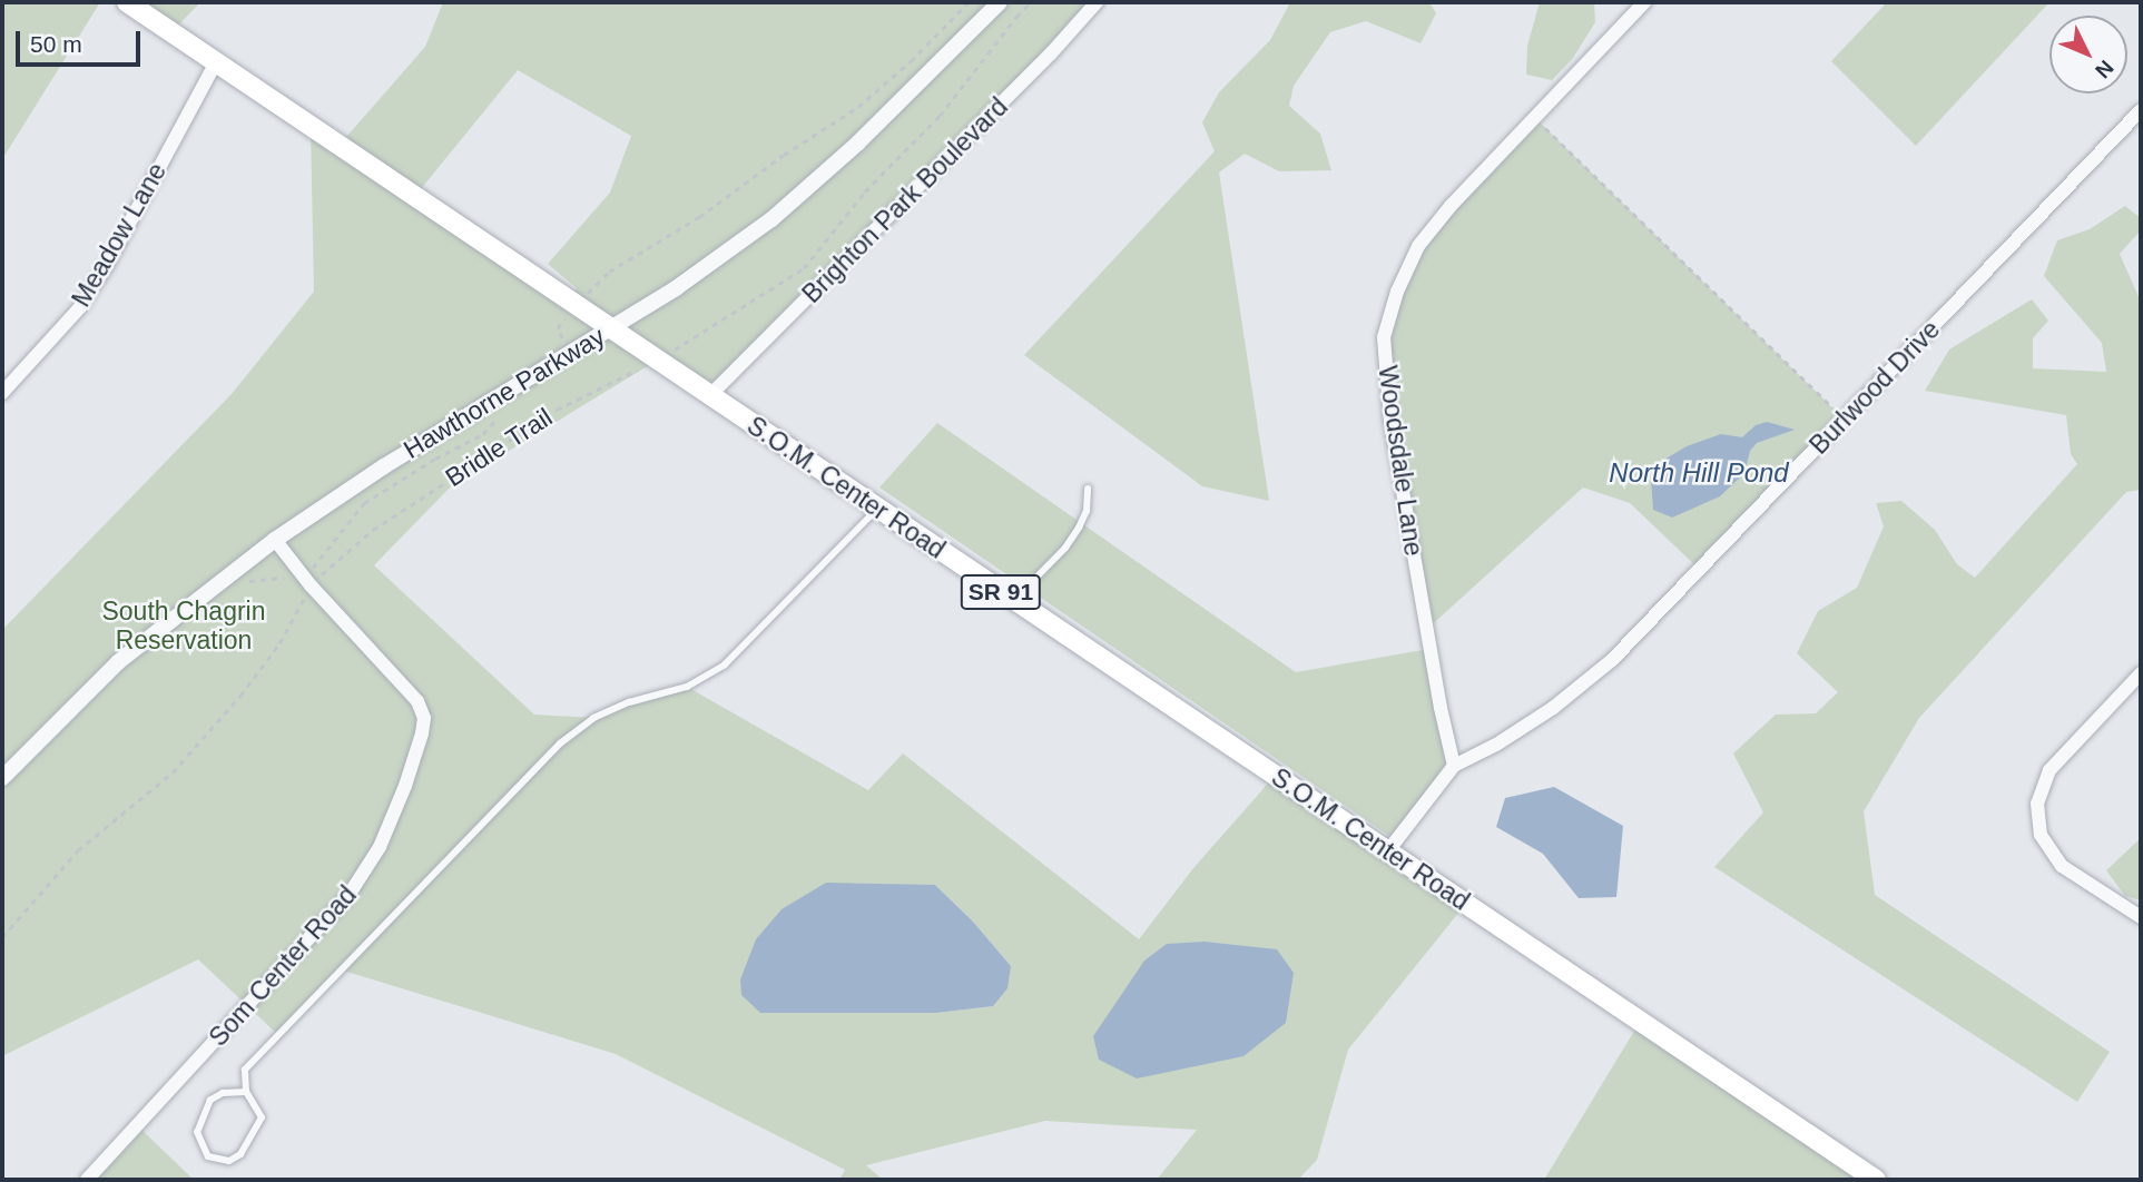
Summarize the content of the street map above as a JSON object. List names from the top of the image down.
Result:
{
  "streets": {
    "main road": ["S.O.M. Center Road", "SR 91"],
    "street": [
      "Brighton Park Boulevard",
      "Meadow Lane",
      "Burlwood Drive",
      "Hawthorne Parkway",
      "Woodsdale Lane",
      "Som Center Road"
    ],
    "path": ["Bridle Trail"]
  },
  "crossings": [
    ["Brighton Park Boulevard", "S.O.M. Center Road"],
    ["Meadow Lane", "S.O.M. Center Road"],
    ["Burlwood Drive", "Woodsdale Lane"],
    ["Hawthorne Parkway", "S.O.M. Center Road"],
    ["Hawthorne Parkway", "Som Center Road"],
    ["Bridle Trail", "S.O.M. Center Road"],
    ["Bridle Trail", "Som Center Road"]
  ],
  "water": ["North Hill Pond"],
  "parks": ["South Chagrin Reservation"],
  "scale_bar": "50 m",
  "north": "bottom right"
}
